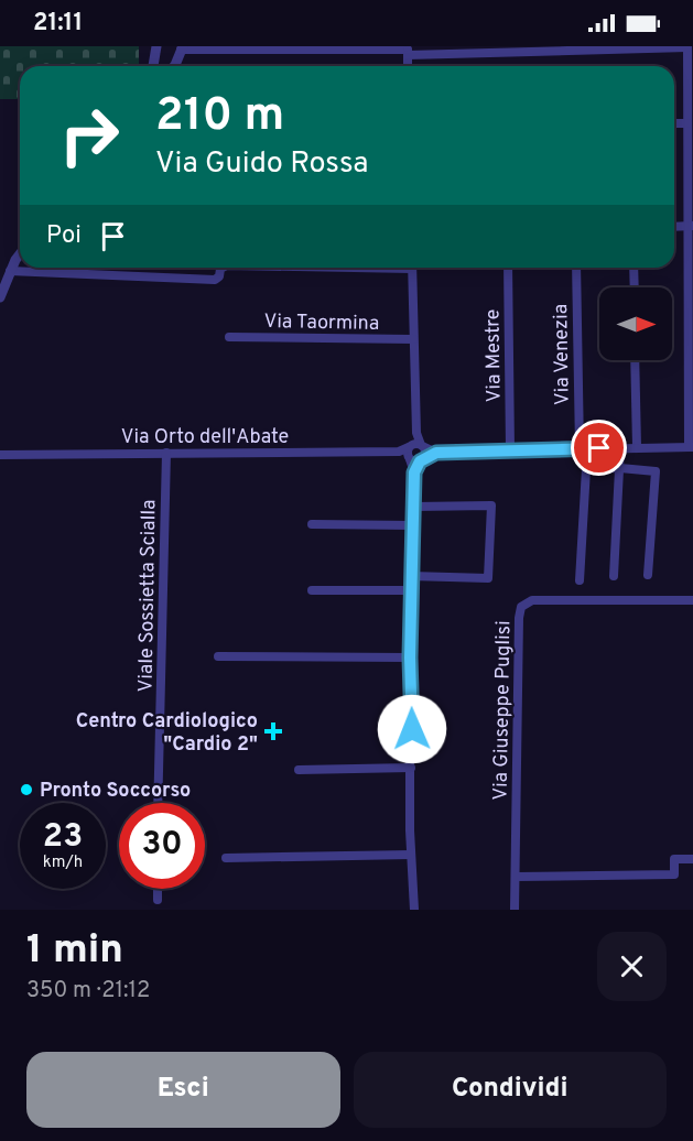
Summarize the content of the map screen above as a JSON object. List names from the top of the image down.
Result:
{
  "streets": {
    "street": [
      "Via Taormina",
      "Via Venezia",
      "Via Mestre",
      "Via Orto dell'Abate",
      "Viale Sossietta Scialla",
      "Via Giuseppe Puglisi"
    ]
  },
  "crossings": [
    ["Via Orto dell'Abate", "Viale Sossietta Scialla"]
  ],
  "places": {
    "health": ["Centro Cardiologico \"Cardio 2\""],
    "other": ["Pronto Soccorso"]
  },
  "north": "right",
  "page": {
    "status": "21:11",
    "turn": ["210 m", "Via Guido Rossa"],
    "then": "Poi",
    "speed": "23 km/h",
    "limit": "30",
    "heading": ["1 min", "350 m · 21:12"],
    "buttons": ["Esci", "Condividi"]
  }
}
